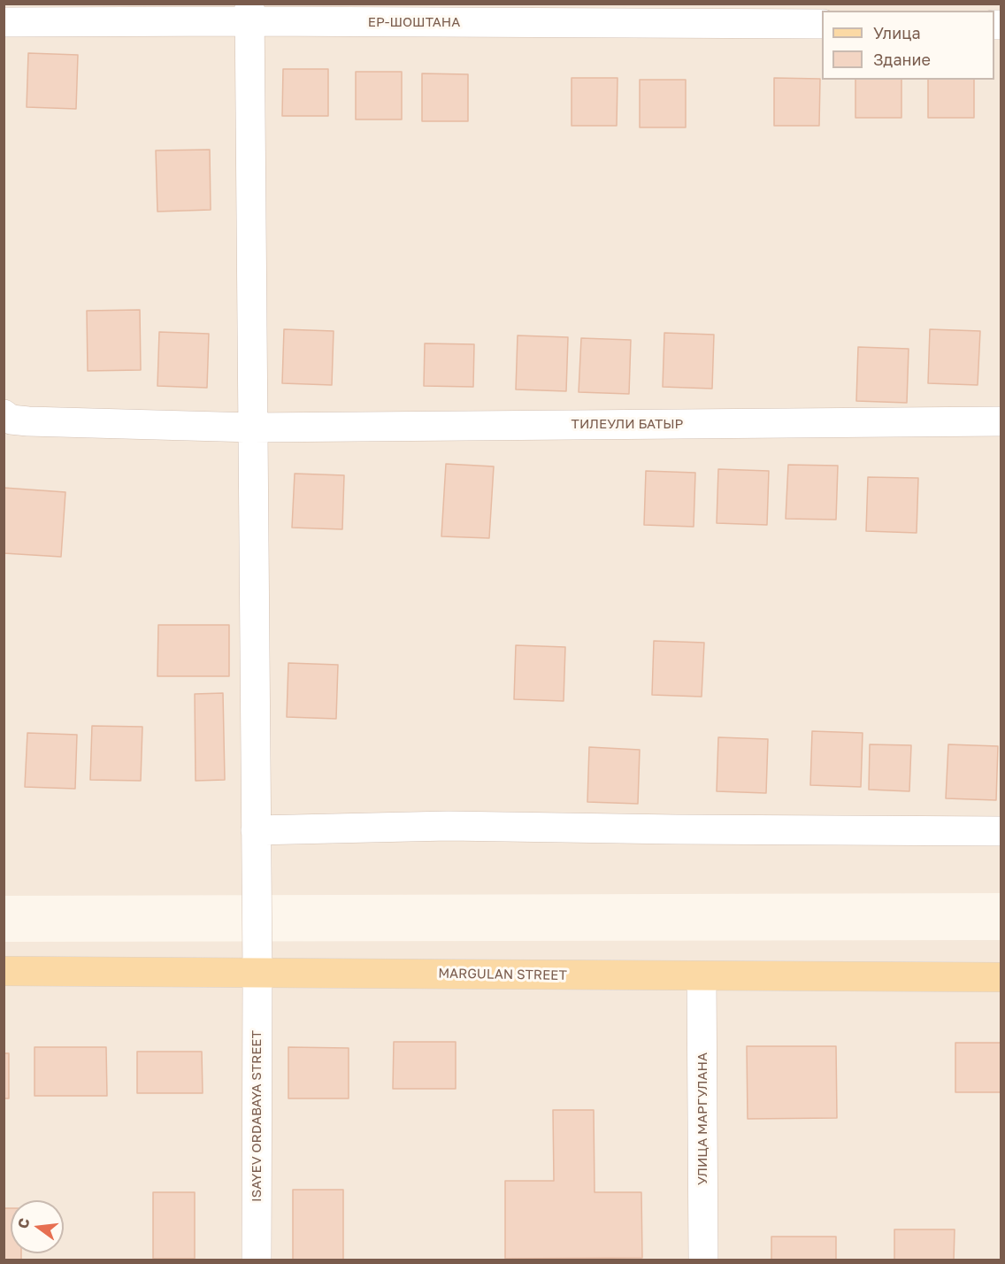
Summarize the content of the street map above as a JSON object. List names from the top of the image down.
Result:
{
  "streets": {
    "main road": ["MARGULAN STREET"],
    "street": [
      "ЕР-ШОШТАНА",
      "ТИЛЕУЛИ БАТЫР",
      "ISAYEV ORDABAYA STREET",
      "УЛИЦА МАРГУЛАНА"
    ]
  },
  "crossings": [
    ["ЕР-ШОШТАНА", "ISAYEV ORDABAYA STREET"],
    ["ТИЛЕУЛИ БАТЫР", "ISAYEV ORDABAYA STREET"],
    ["MARGULAN STREET", "ISAYEV ORDABAYA STREET"],
    ["MARGULAN STREET", "УЛИЦА МАРГУЛАНА"]
  ],
  "legend": ["Улица", "Здание"],
  "north": "left"
}
